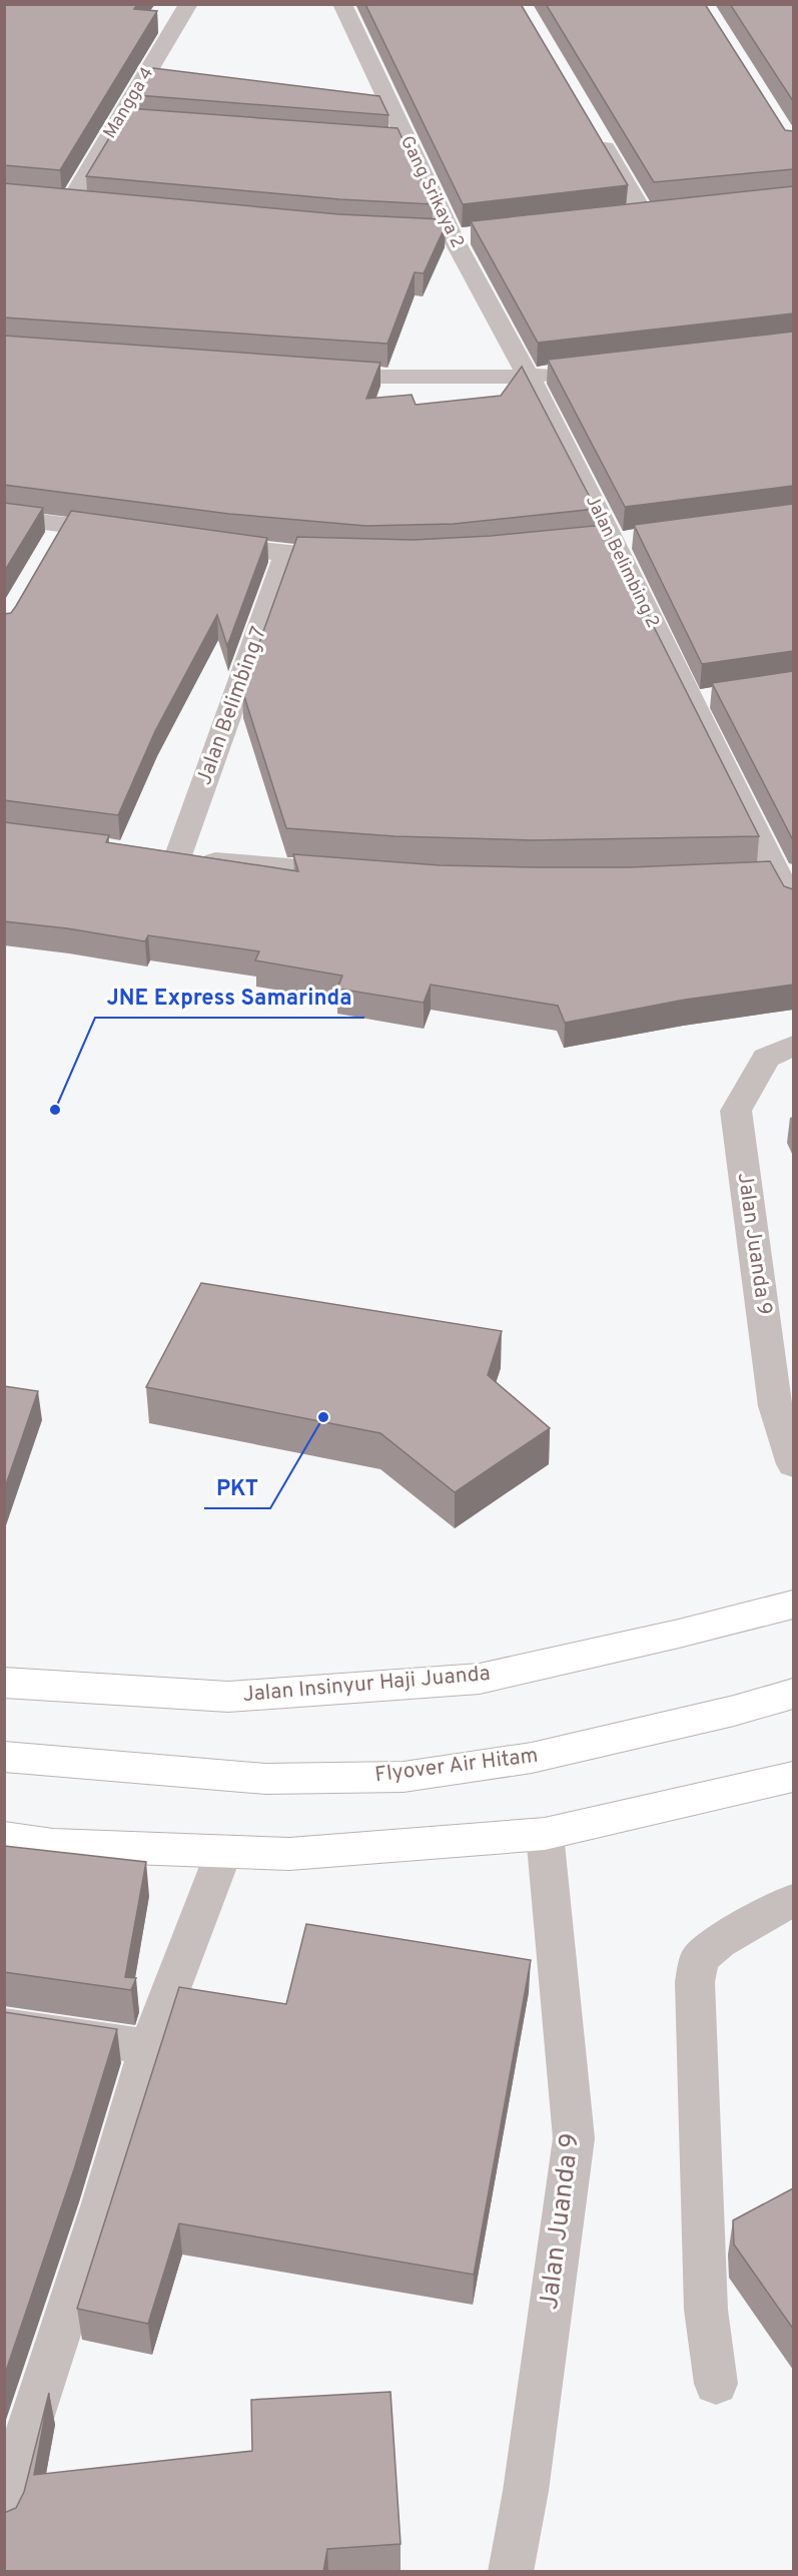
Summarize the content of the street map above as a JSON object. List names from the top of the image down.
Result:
{
  "streets": {
    "highway": ["Jalan Insinyur Haji Juanda", "Flyover Air Hitam"],
    "street": [
      "Mangga 4",
      "Gang Srikaya 2",
      "Jalan Belimbing 2",
      "Jalan Belimbing 7",
      "Jalan Juanda 9"
    ]
  },
  "crossings": [
    ["Gang Srikaya 2", "Jalan Belimbing 2"]
  ],
  "places": ["JNE Express Samarinda", "PKT"]
}
